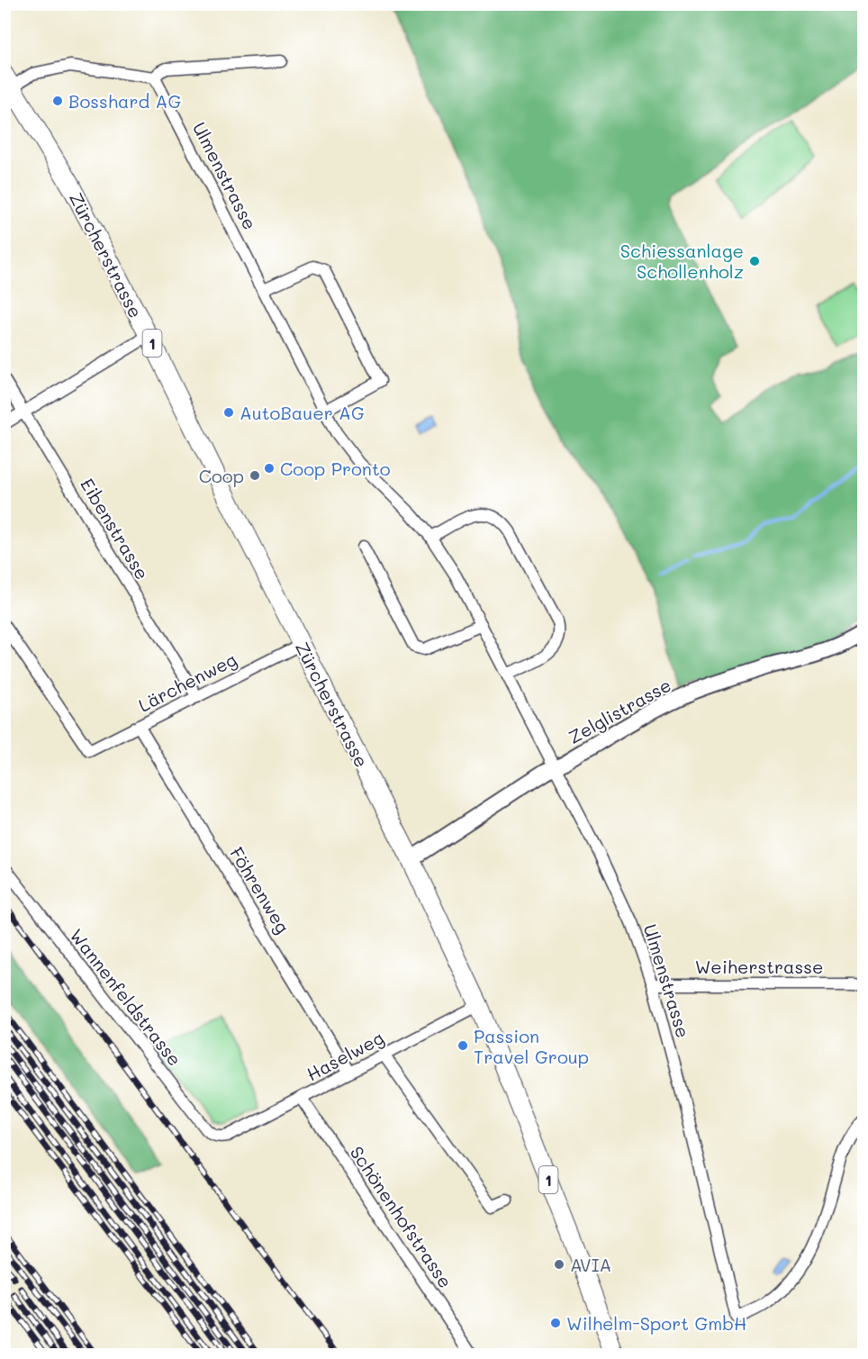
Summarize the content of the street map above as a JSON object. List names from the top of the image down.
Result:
{
  "streets": {
    "main road": ["Zürcherstrasse", "1"],
    "street": [
      "Ulmenstrasse",
      "Eibenstrasse",
      "Lärchenweg",
      "Zelglistrasse",
      "Föhrenweg",
      "Weiherstrasse",
      "Wannenfeldstrasse",
      "Haselweg",
      "Schönenhofstrasse"
    ]
  },
  "crossings": [
    ["Ulmenstrasse", "Zelglistrasse"],
    ["Ulmenstrasse", "Weiherstrasse"],
    ["Zürcherstrasse", "Lärchenweg"],
    ["Zürcherstrasse", "Zelglistrasse"],
    ["Zürcherstrasse", "Haselweg"],
    ["Eibenstrasse", "Lärchenweg"],
    ["Lärchenweg", "Föhrenweg"],
    ["Föhrenweg", "Haselweg"],
    ["Wannenfeldstrasse", "Haselweg"],
    ["Haselweg", "Schönenhofstrasse"]
  ],
  "places": [
    "Bosshard AG",
    "Schiessanlage Schollenholz",
    "AutoBauer AG",
    "Coop Pronto",
    "Coop",
    "Passion Travel Group",
    "AVIA",
    "Wilhelm-Sport GmbH"
  ]
}
